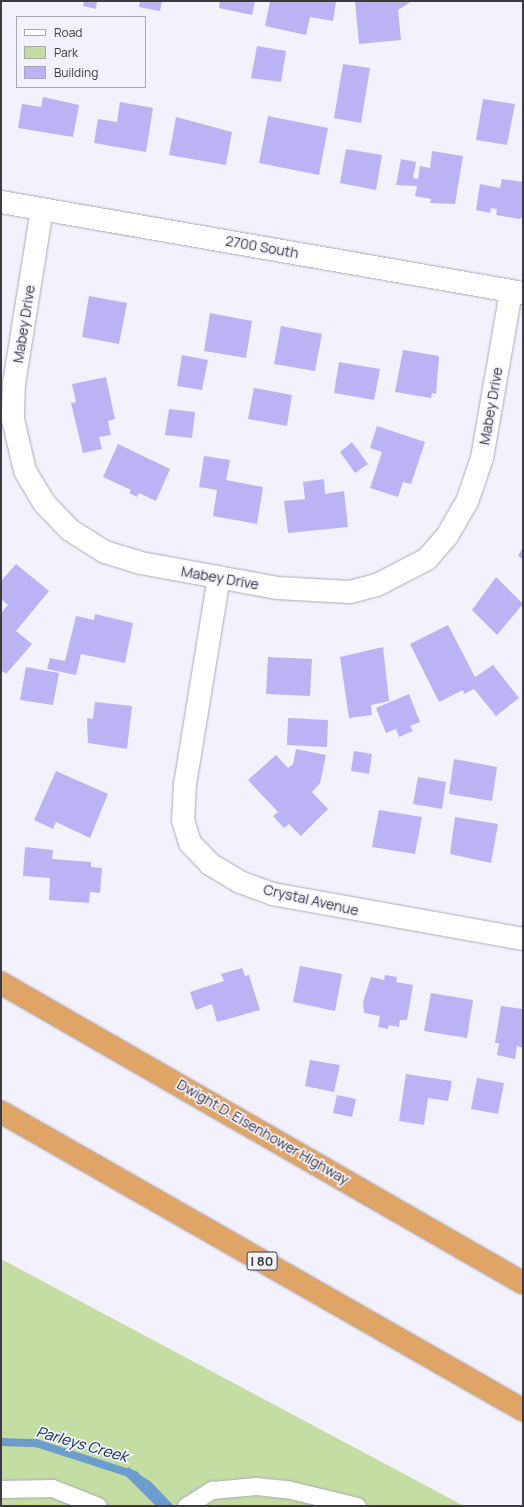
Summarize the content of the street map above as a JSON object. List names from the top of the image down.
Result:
{
  "streets": {
    "highway": ["Dwight D. Eisenhower Highway", "I 80"],
    "street": ["2700 South", "Mabey Drive", "Crystal Avenue"]
  },
  "crossings": [
    ["2700 South", "Mabey Drive"],
    ["Mabey Drive", "Crystal Avenue"]
  ],
  "water": ["Parleys Creek"],
  "legend": ["Road", "Park", "Building"]
}
